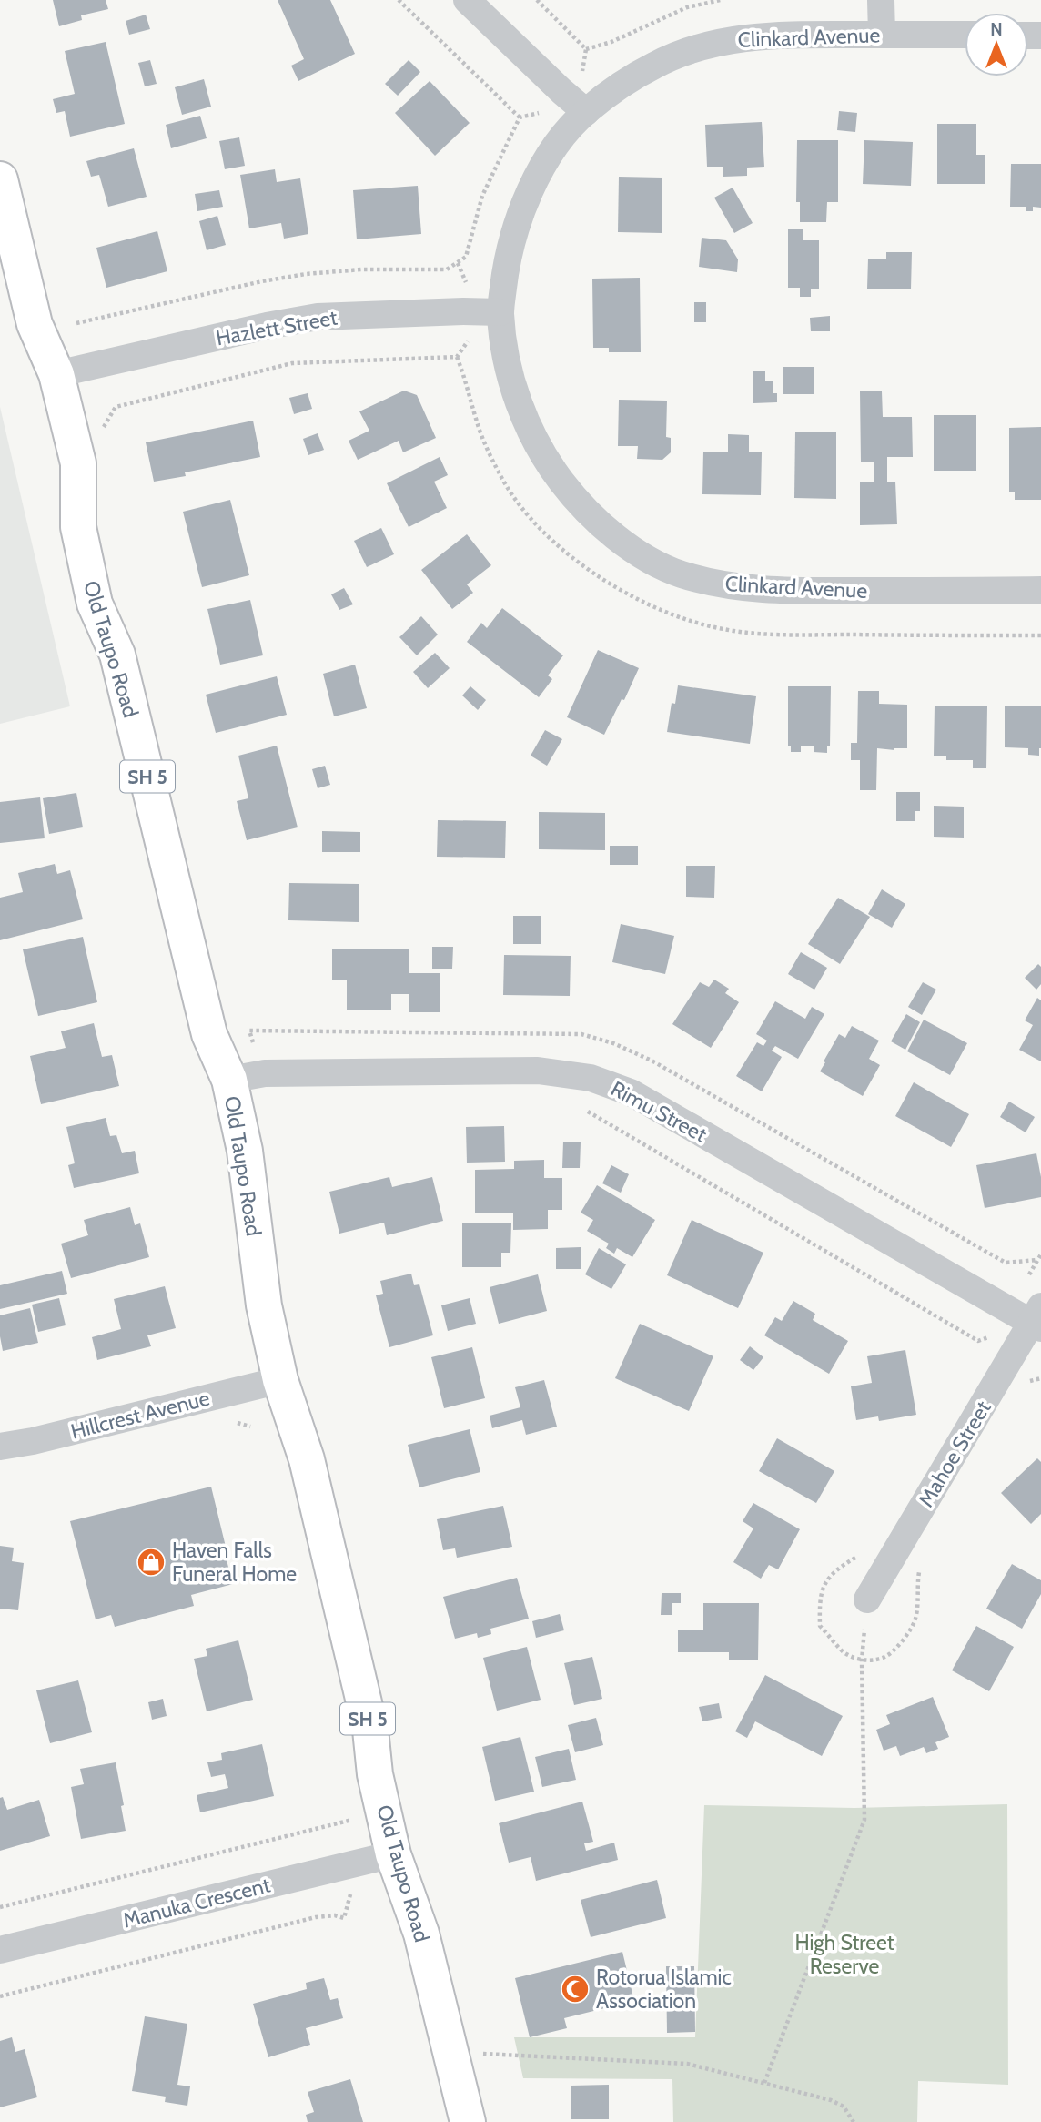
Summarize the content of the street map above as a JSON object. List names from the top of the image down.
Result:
{
  "streets": {
    "highway": ["Old Taupo Road", "SH 5"],
    "street": [
      "Clinkard Avenue",
      "Hazlett Street",
      "Rimu Street",
      "Hillcrest Avenue",
      "Mahoe Street",
      "Manuka Crescent"
    ]
  },
  "crossings": [
    ["Clinkard Avenue", "Hazlett Street"],
    ["Hazlett Street", "Old Taupo Road"],
    ["Old Taupo Road", "Rimu Street"],
    ["Old Taupo Road", "Hillcrest Avenue"],
    ["Old Taupo Road", "Manuka Crescent"],
    ["Rimu Street", "Mahoe Street"]
  ],
  "parks": ["High Street Reserve"],
  "places": {
    "shop": ["Haven Falls Funeral Home"],
    "mosque": ["Rotorua Islamic Association"]
  },
  "north": "top"
}
